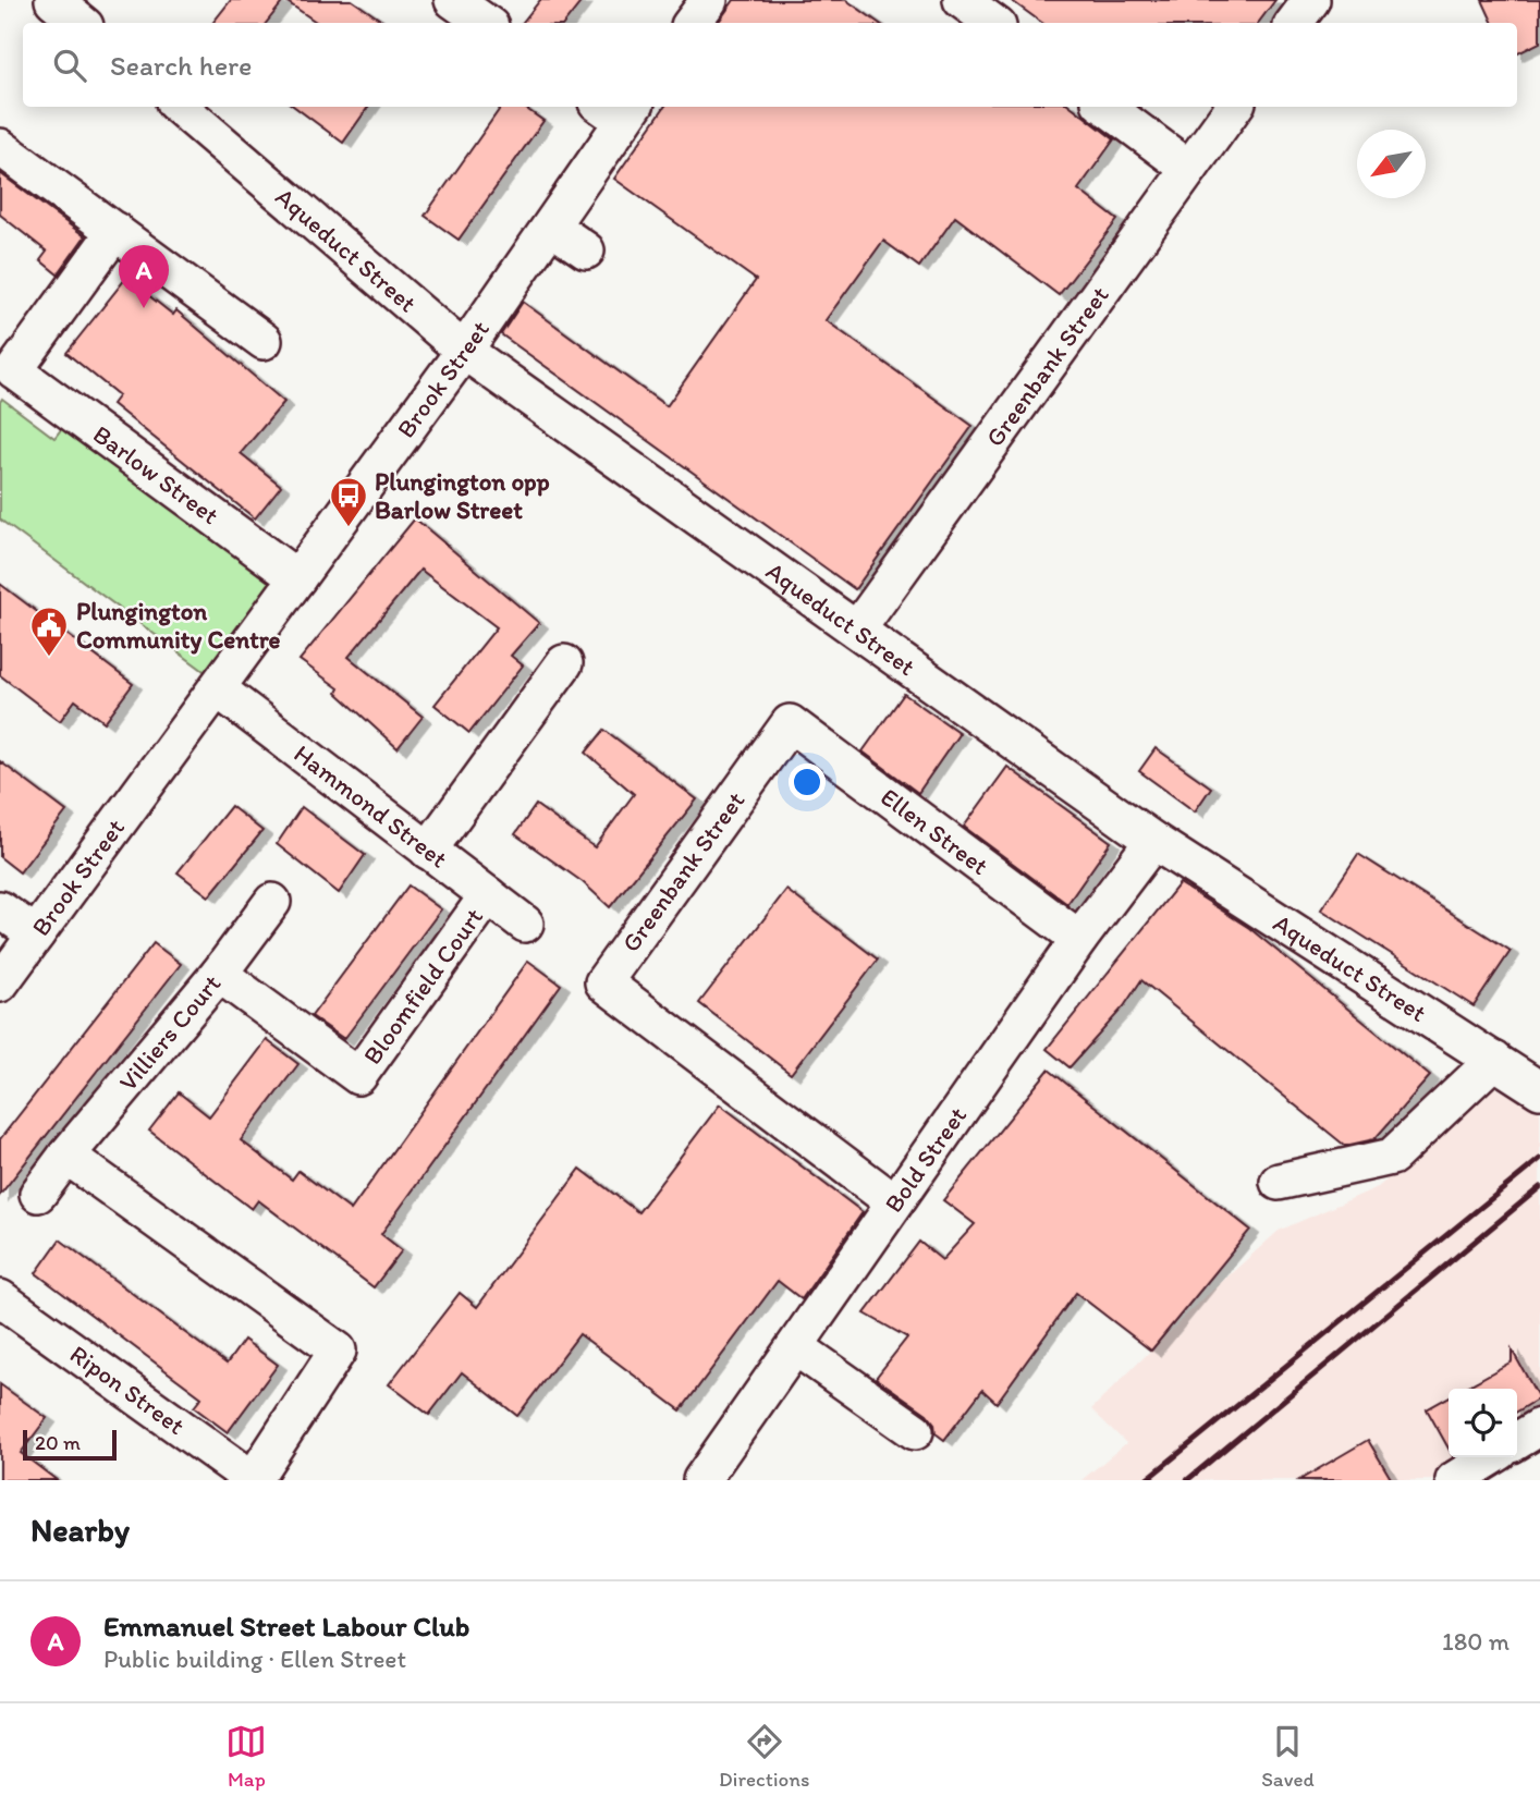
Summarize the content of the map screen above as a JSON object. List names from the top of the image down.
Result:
{
  "streets": {
    "street": [
      "Aqueduct Street",
      "Greenbank Street",
      "Brook Street",
      "Barlow Street",
      "Hammond Street",
      "Ellen Street",
      "Bloomfield Court",
      "Villiers Court",
      "Bold Street",
      "Ripon Street"
    ]
  },
  "crossings": [
    ["Aqueduct Street", "Greenbank Street"],
    ["Aqueduct Street", "Brook Street"],
    ["Aqueduct Street", "Bold Street"],
    ["Greenbank Street", "Ellen Street"],
    ["Greenbank Street", "Bold Street"],
    ["Brook Street", "Barlow Street"],
    ["Brook Street", "Hammond Street"],
    ["Hammond Street", "Bloomfield Court"],
    ["Ellen Street", "Bold Street"],
    ["Bloomfield Court", "Villiers Court"]
  ],
  "places": {
    "bus stop": ["Plungington opp Barlow Street"],
    "public building": ["Plungington Community Centre"]
  },
  "scale_bar": "20 m",
  "north": "bottom left",
  "page": {
    "search": "Search here",
    "pins": "A",
    "scale": "20 m",
    "heading": "Nearby",
    "list": [
      {
        "mark": "A",
        "name": "Emmanuel Street Labour Club",
        "note": "Public building · Ellen Street",
        "value": "180 m"
      }
    ],
    "nav": ["Map", "Directions", "Saved"]
  }
}
